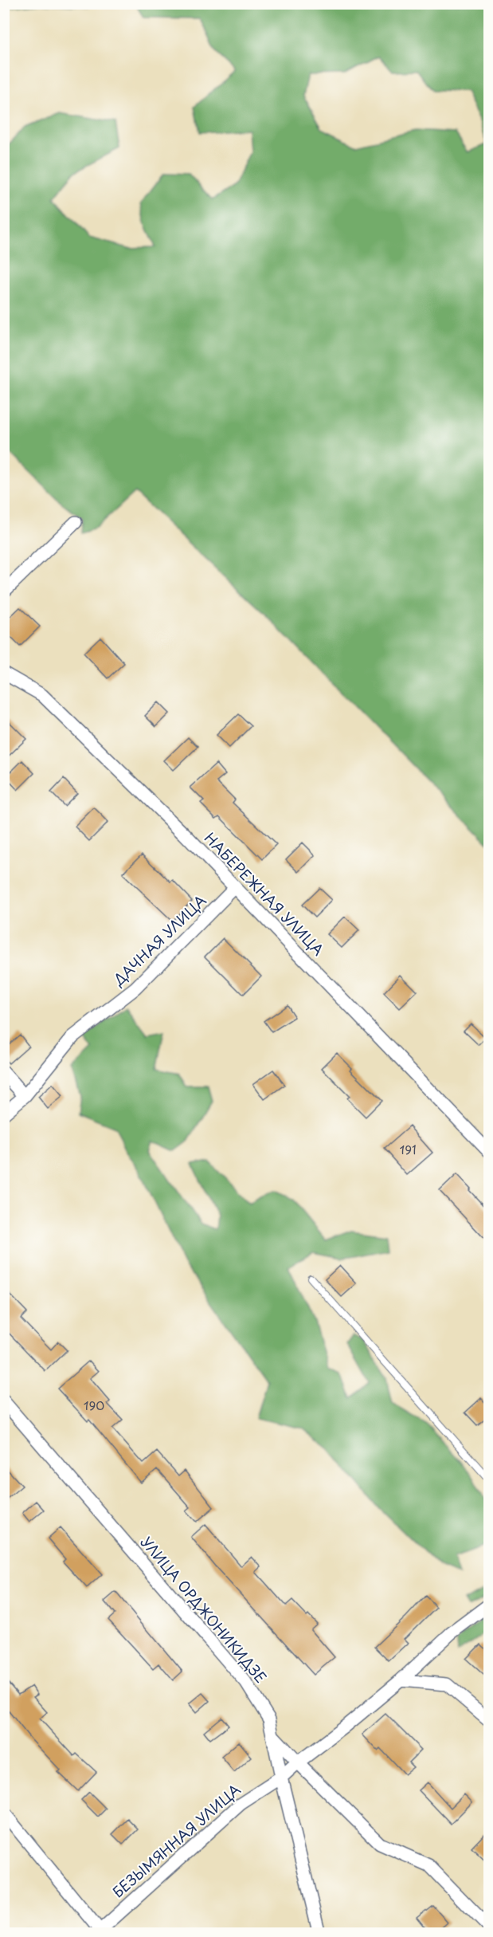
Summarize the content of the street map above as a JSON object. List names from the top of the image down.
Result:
{
  "streets": {
    "street": [
      "НАБЕРЕЖНАЯ УЛИЦА",
      "ДАЧНАЯ УЛИЦА",
      "УЛИЦА ОРДЖОНИКИДЗЕ",
      "БЕЗЫМЯННАЯ УЛИЦА"
    ]
  },
  "crossings": [
    ["НАБЕРЕЖНАЯ УЛИЦА", "ДАЧНАЯ УЛИЦА"],
    ["УЛИЦА ОРДЖОНИКИДЗЕ", "БЕЗЫМЯННАЯ УЛИЦА"]
  ],
  "house_numbers": ["191", "190"]
}
